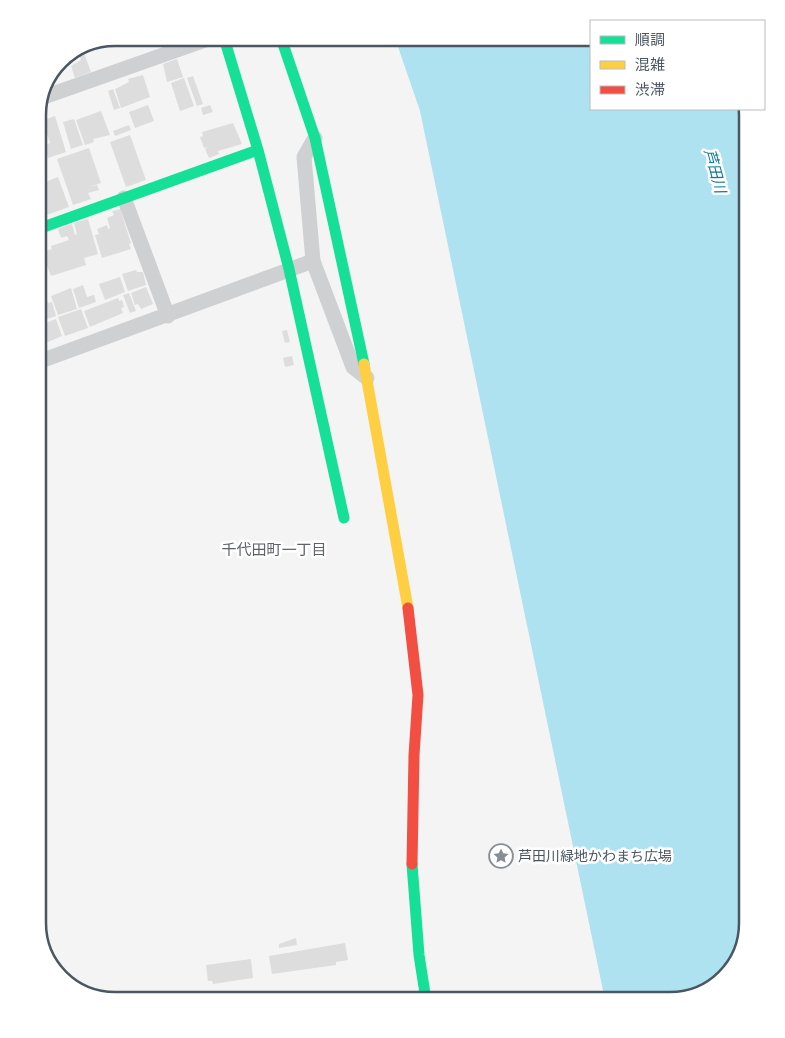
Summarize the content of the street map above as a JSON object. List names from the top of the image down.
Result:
{
  "districts": ["千代田町一丁目"],
  "water": ["芦田川"],
  "places": {
    "place": ["芦田川緑地かわまち広場"]
  },
  "legend": ["順調", "混雑", "渋滞"]
}
